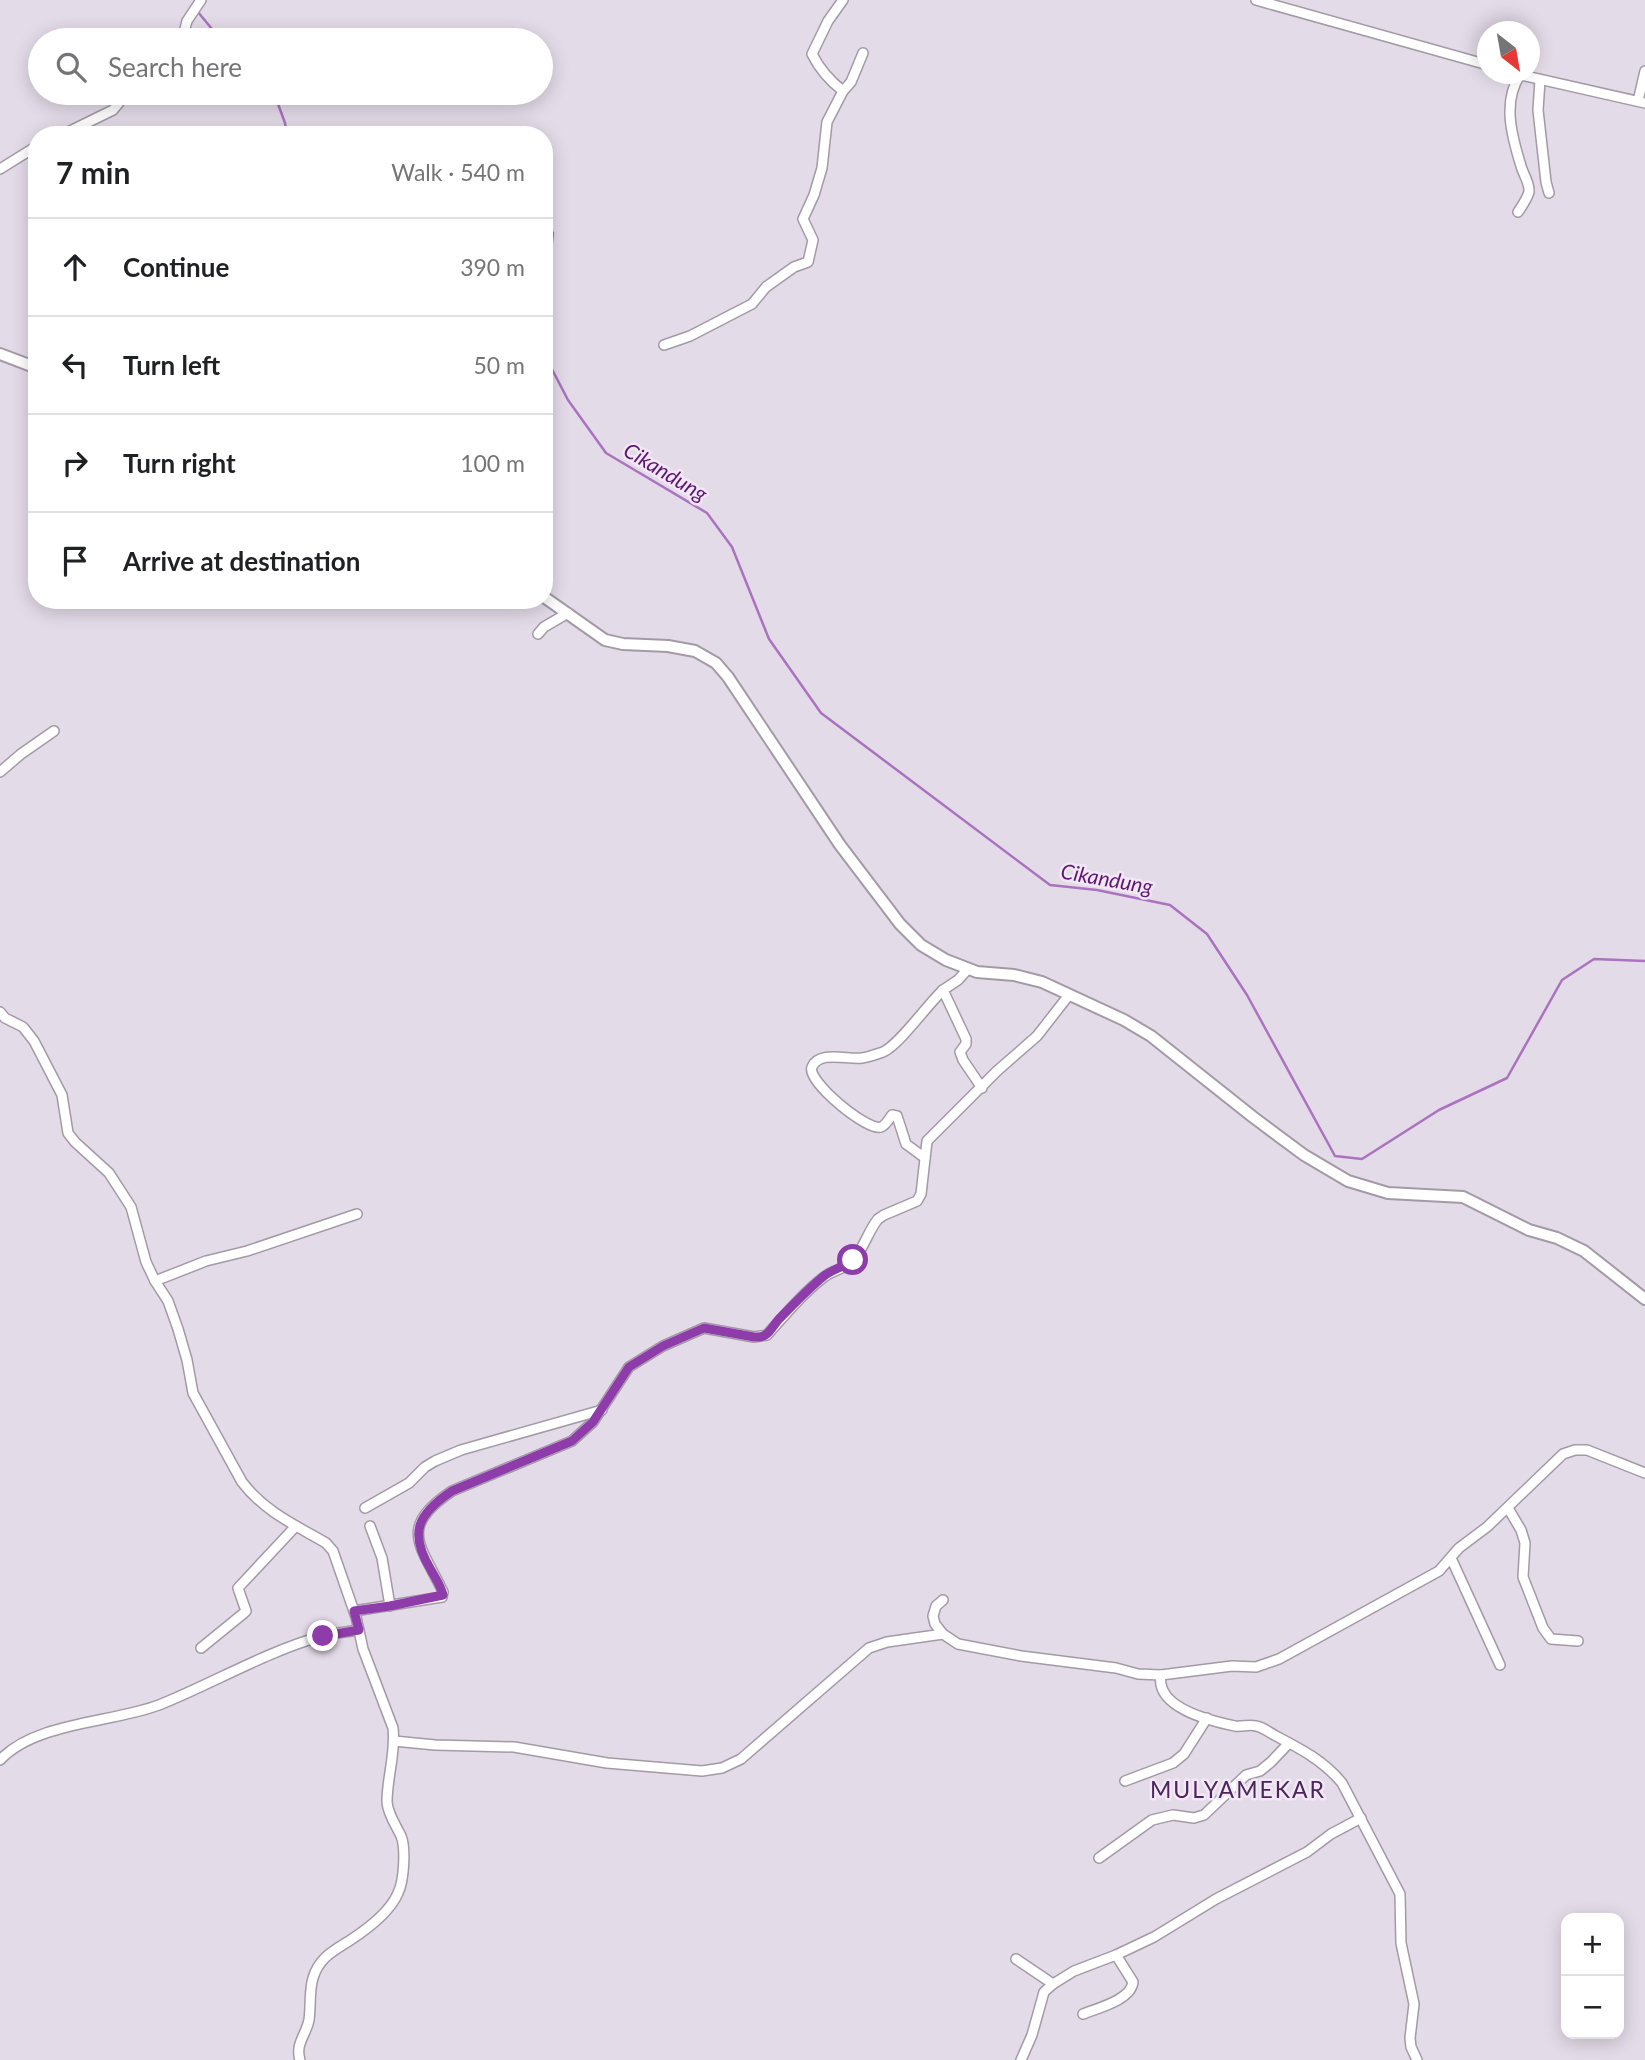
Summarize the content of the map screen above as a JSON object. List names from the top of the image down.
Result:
{
  "districts": ["MULYAMEKAR"],
  "water": ["Cikandung"],
  "north": "bottom right",
  "page": {
    "search": "Search here",
    "heading": ["7 min", "Walk · 540 m"],
    "list": [
      ["Continue", "390 m"],
      ["Turn left", "50 m"],
      ["Turn right", "100 m"],
      "Arrive at destination"
    ],
    "map_buttons": ["+", "−"]
  }
}
